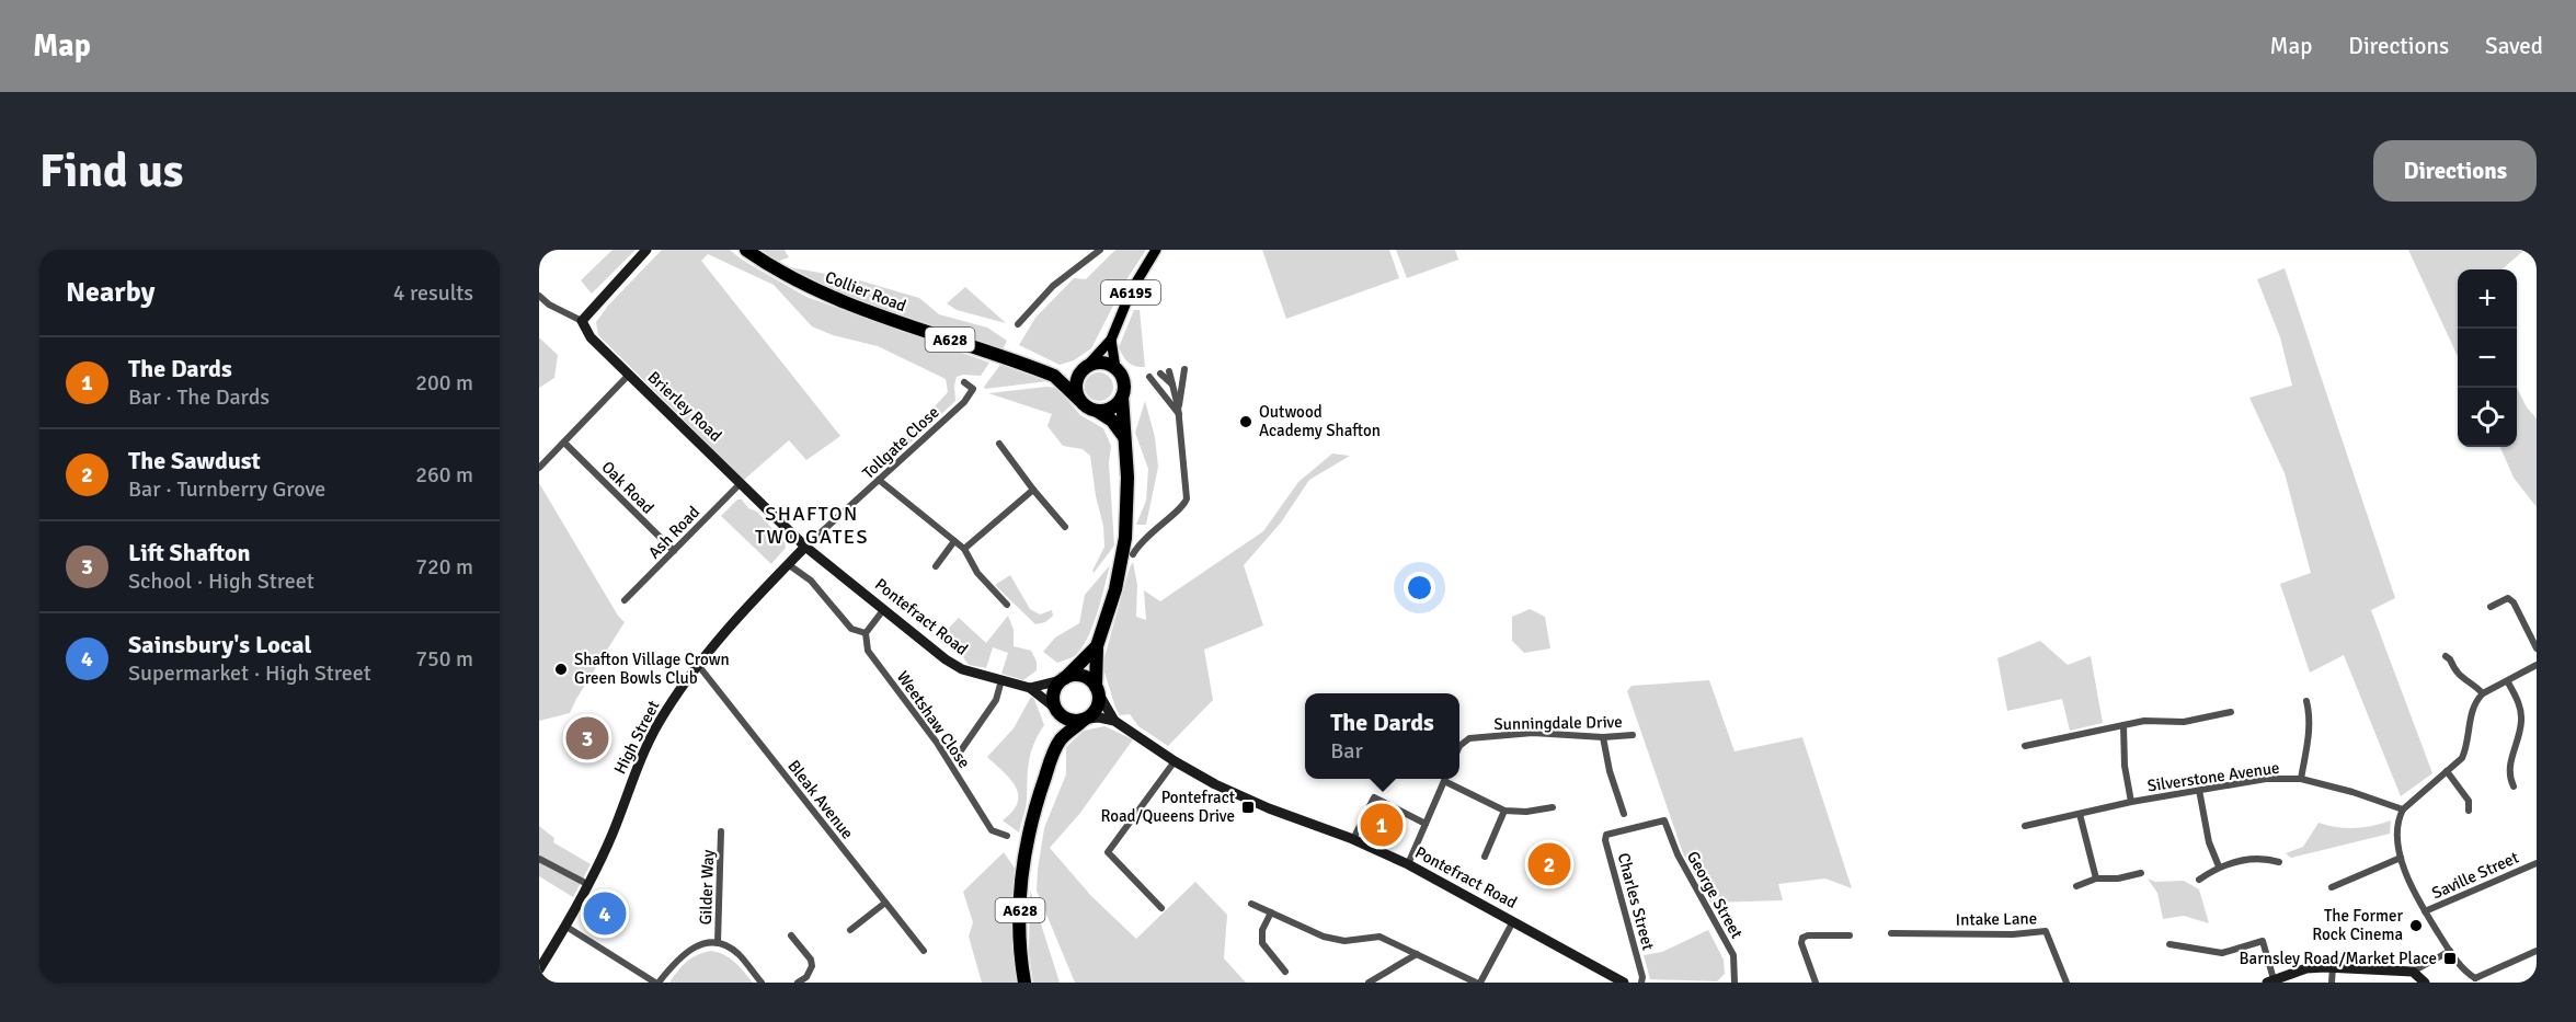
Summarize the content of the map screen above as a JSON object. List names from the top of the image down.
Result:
{
  "streets": {
    "highway": ["Collier Road", "A628"],
    "main road": ["A6195"],
    "street": [
      "Brierley Road",
      "Tollgate Close",
      "Oak Road",
      "Ash Road",
      "Pontefract Road",
      "Weetshaw Close",
      "Sunningdale Drive",
      "High Street",
      "Silverstone Avenue",
      "Bleak Avenue",
      "Saville Street",
      "Gilder Way",
      "George Street",
      "Charles Street",
      "Intake Lane"
    ]
  },
  "crossings": [
    ["Collier Road", "A6195"],
    ["Collier Road", "A628"],
    ["A6195", "A628"],
    ["A628", "Pontefract Road"],
    ["Brierley Road", "Tollgate Close"],
    ["Brierley Road", "Ash Road"],
    ["Brierley Road", "Pontefract Road"],
    ["Brierley Road", "High Street"],
    ["Tollgate Close", "Pontefract Road"],
    ["Tollgate Close", "High Street"],
    ["Oak Road", "Ash Road"],
    ["Pontefract Road", "High Street"],
    ["High Street", "Bleak Avenue"],
    ["George Street", "Charles Street"]
  ],
  "districts": ["SHAFTON TWO GATES"],
  "places": {
    "other": ["Outwood Academy Shafton", "Shafton Village Crown Green Bowls Club", "The Former Rock Cinema"],
    "transit": ["Pontefract Road/Queens Drive", "Barnsley Road/Market Place"]
  },
  "page": {
    "header": "Map",
    "nav": ["Map", "Directions", "Saved"],
    "buttons": "Directions",
    "title": "Find us",
    "heading": ["Nearby", "4 results"],
    "map_buttons": ["+", "−"],
    "list": [
      {
        "mark": "1",
        "name": "The Dards",
        "note": "Bar · The Dards",
        "value": "200 m"
      },
      {
        "mark": "2",
        "name": "The Sawdust",
        "note": "Bar · Turnberry Grove",
        "value": "260 m"
      },
      {
        "mark": "3",
        "name": "Lift Shafton",
        "note": "School · High Street",
        "value": "720 m"
      },
      {
        "mark": "4",
        "name": "Sainsbury's Local",
        "note": "Supermarket · High Street",
        "value": "750 m"
      }
    ],
    "popup": ["The Dards", "Bar"],
    "pins": [
      "3",
      "1",
      "2",
      "4"
    ]
  }
}
